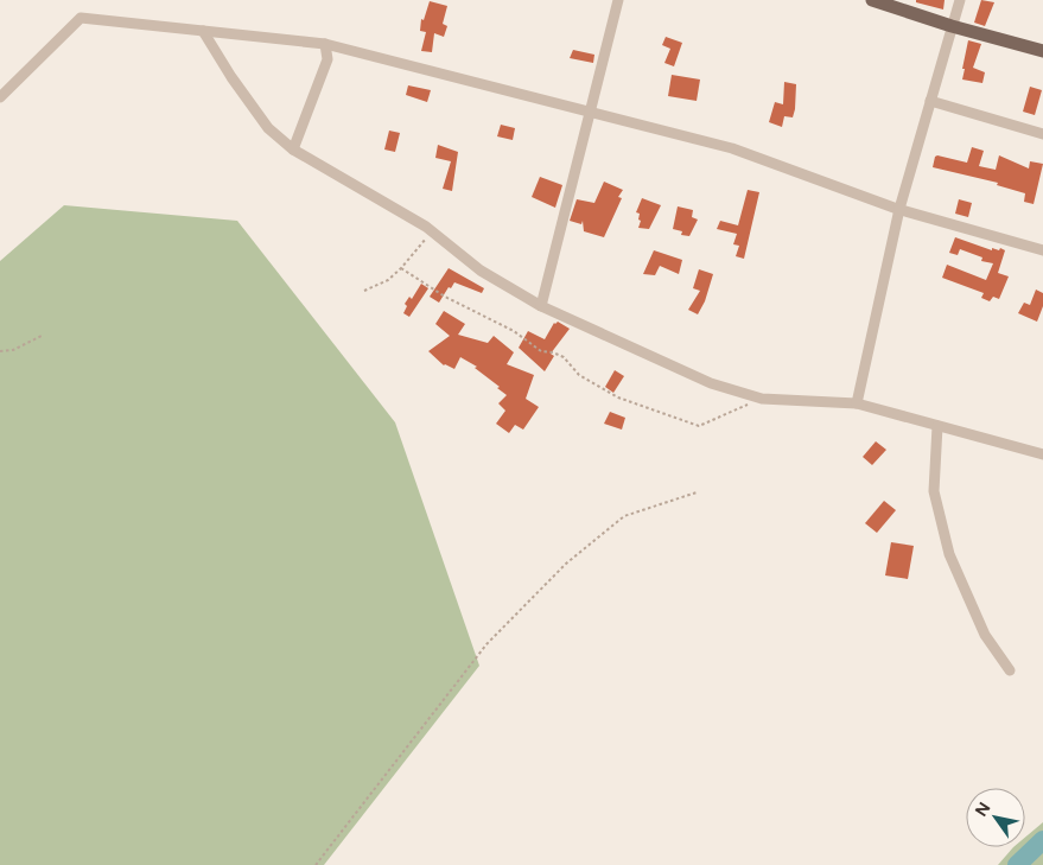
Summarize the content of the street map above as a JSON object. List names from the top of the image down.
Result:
{
  "north": "top left"
}
